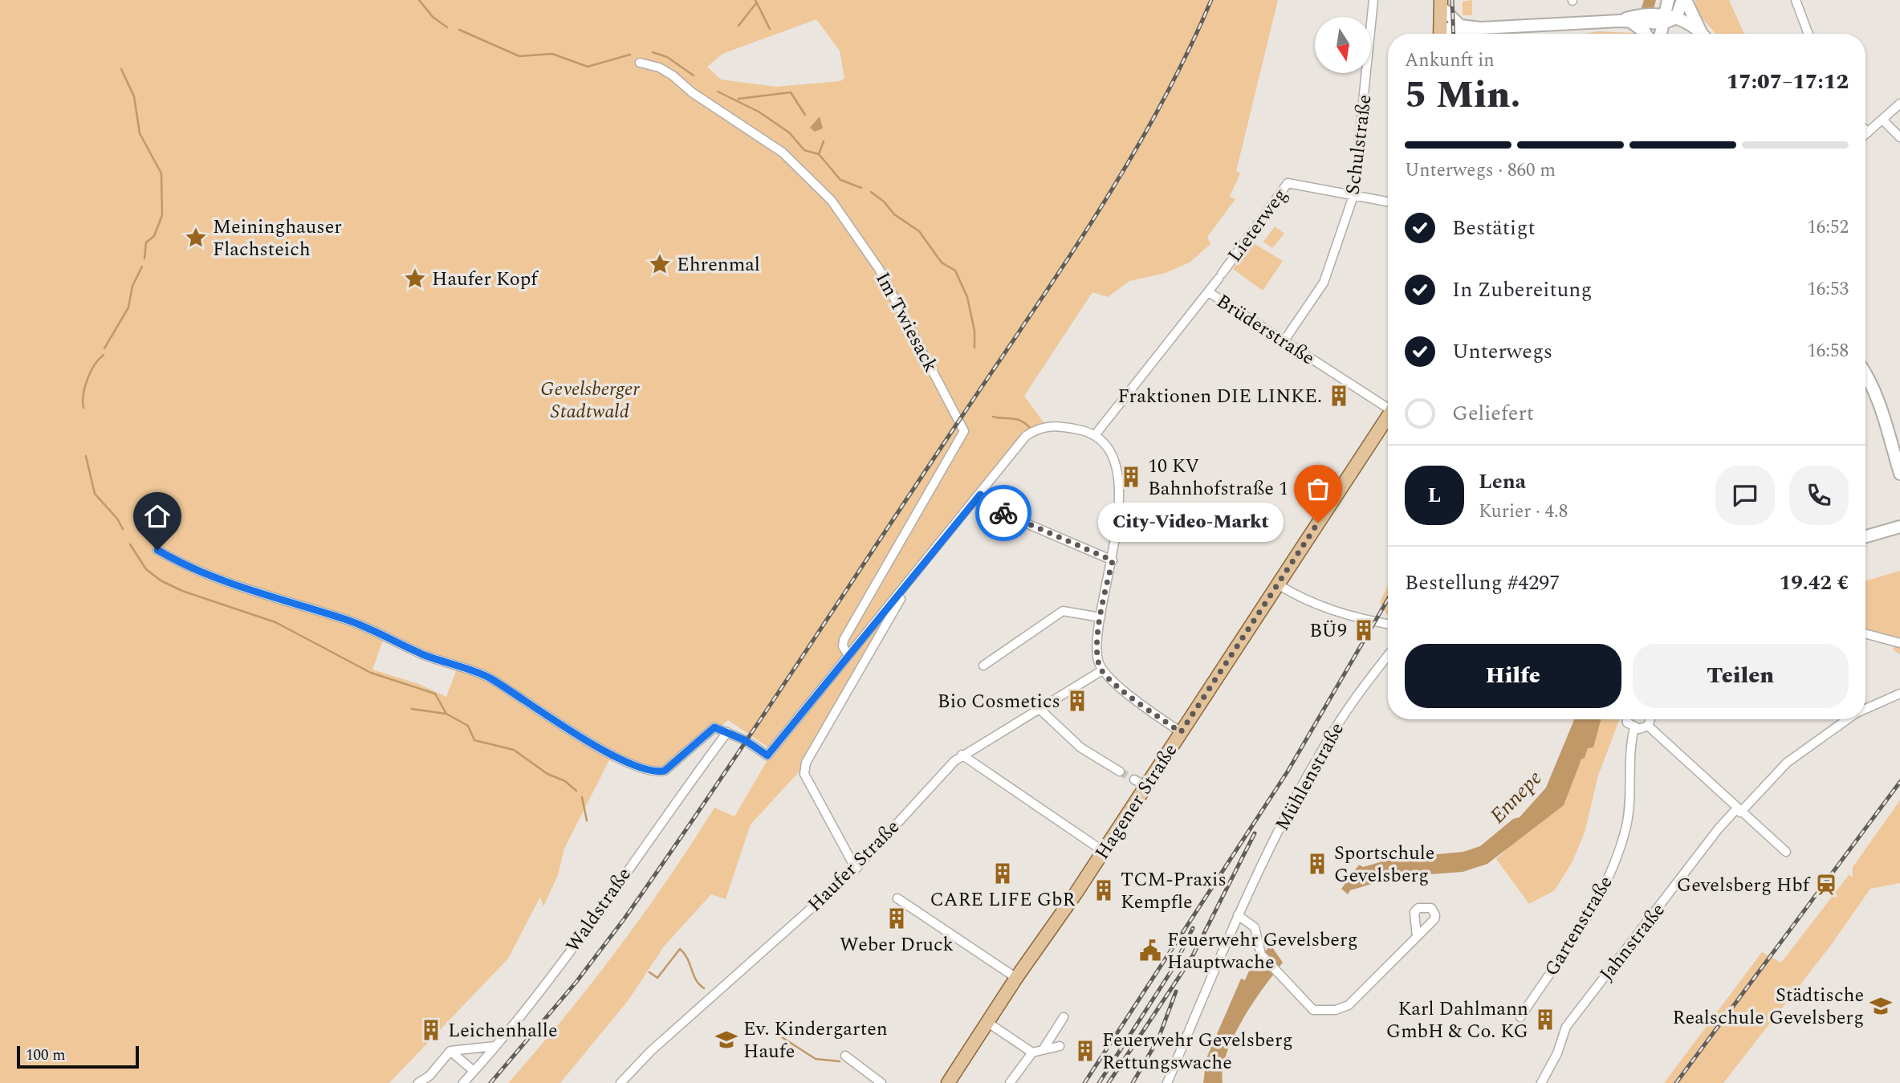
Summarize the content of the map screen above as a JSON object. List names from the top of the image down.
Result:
{
  "streets": {
    "main road": ["Hagener Straße"],
    "street": [
      "Schulstraße",
      "Lieterweg",
      "Im Twiesack",
      "Brüderstraße",
      "Mühlenstraße",
      "Haufer Straße",
      "Waldstraße",
      "Gartenstraße",
      "Jahnstraße"
    ]
  },
  "crossings": [
    ["Schulstraße", "Lieterweg"],
    ["Schulstraße", "Brüderstraße"],
    ["Lieterweg", "Brüderstraße"]
  ],
  "water": ["Ennepe"],
  "parks": ["Gevelsberger Stadtwald"],
  "places": {
    "place": ["Meininghauser Flachsteich", "Ehrenmal", "Haufer Kopf"],
    "building": [
      "Fraktionen DIE LINKE.",
      "10 KV Bahnhofstraße 1",
      "BÜ9",
      "Bio Cosmetics",
      "Sportschule Gevelsberg",
      "CARE LIFE GbR",
      "TCM-Praxis Kempfle",
      "Weber Druck",
      "Karl Dahlmann GmbH & Co. KG",
      "Leichenhalle",
      "Feuerwehr Gevelsberg Rettungswache"
    ],
    "other": ["City-Video-Markt"],
    "station": ["Gevelsberg Hbf"],
    "public building": ["Feuerwehr Gevelsberg Hauptwache"],
    "school or university": ["Städtische Realschule Gevelsberg", "Ev. Kindergarten Haufe"]
  },
  "scale_bar": "100 m",
  "north": "bottom",
  "page": {
    "heading": ["5 Min.", "Ankunft in", "17:07–17:12"],
    "panel": [
      "Lena",
      "Kurier · 4.8",
      "Bestellung #4297",
      "19.42 €"
    ],
    "bar": "Unterwegs · 860 m",
    "list": [
      ["Bestätigt", "16:52"],
      ["In Zubereitung", "16:53"],
      ["Unterwegs", "16:58"],
      "Geliefert"
    ],
    "round": "L",
    "bubble": "City-Video-Markt",
    "buttons": ["Hilfe", "Teilen"],
    "scale": "100 m"
  }
}
